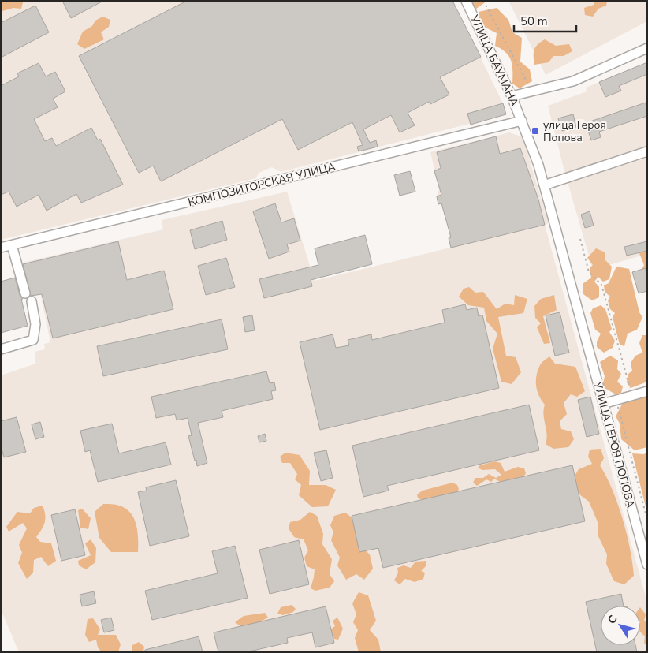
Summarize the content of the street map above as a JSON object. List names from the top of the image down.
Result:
{
  "streets": {
    "street": ["УЛИЦА БАУМАНА", "КОМПОЗИТОРСКАЯ УЛИЦА", "УЛИЦА ГЕРОЯ ПОПОВА"]
  },
  "crossings": [
    ["УЛИЦА БАУМАНА", "КОМПОЗИТОРСКАЯ УЛИЦА"],
    ["УЛИЦА БАУМАНА", "УЛИЦА ГЕРОЯ ПОПОВА"],
    ["КОМПОЗИТОРСКАЯ УЛИЦА", "УЛИЦА ГЕРОЯ ПОПОВА"]
  ],
  "places": {
    "transit": ["улица Героя Попова"]
  },
  "scale_bar": "50 m",
  "north": "top left"
}
